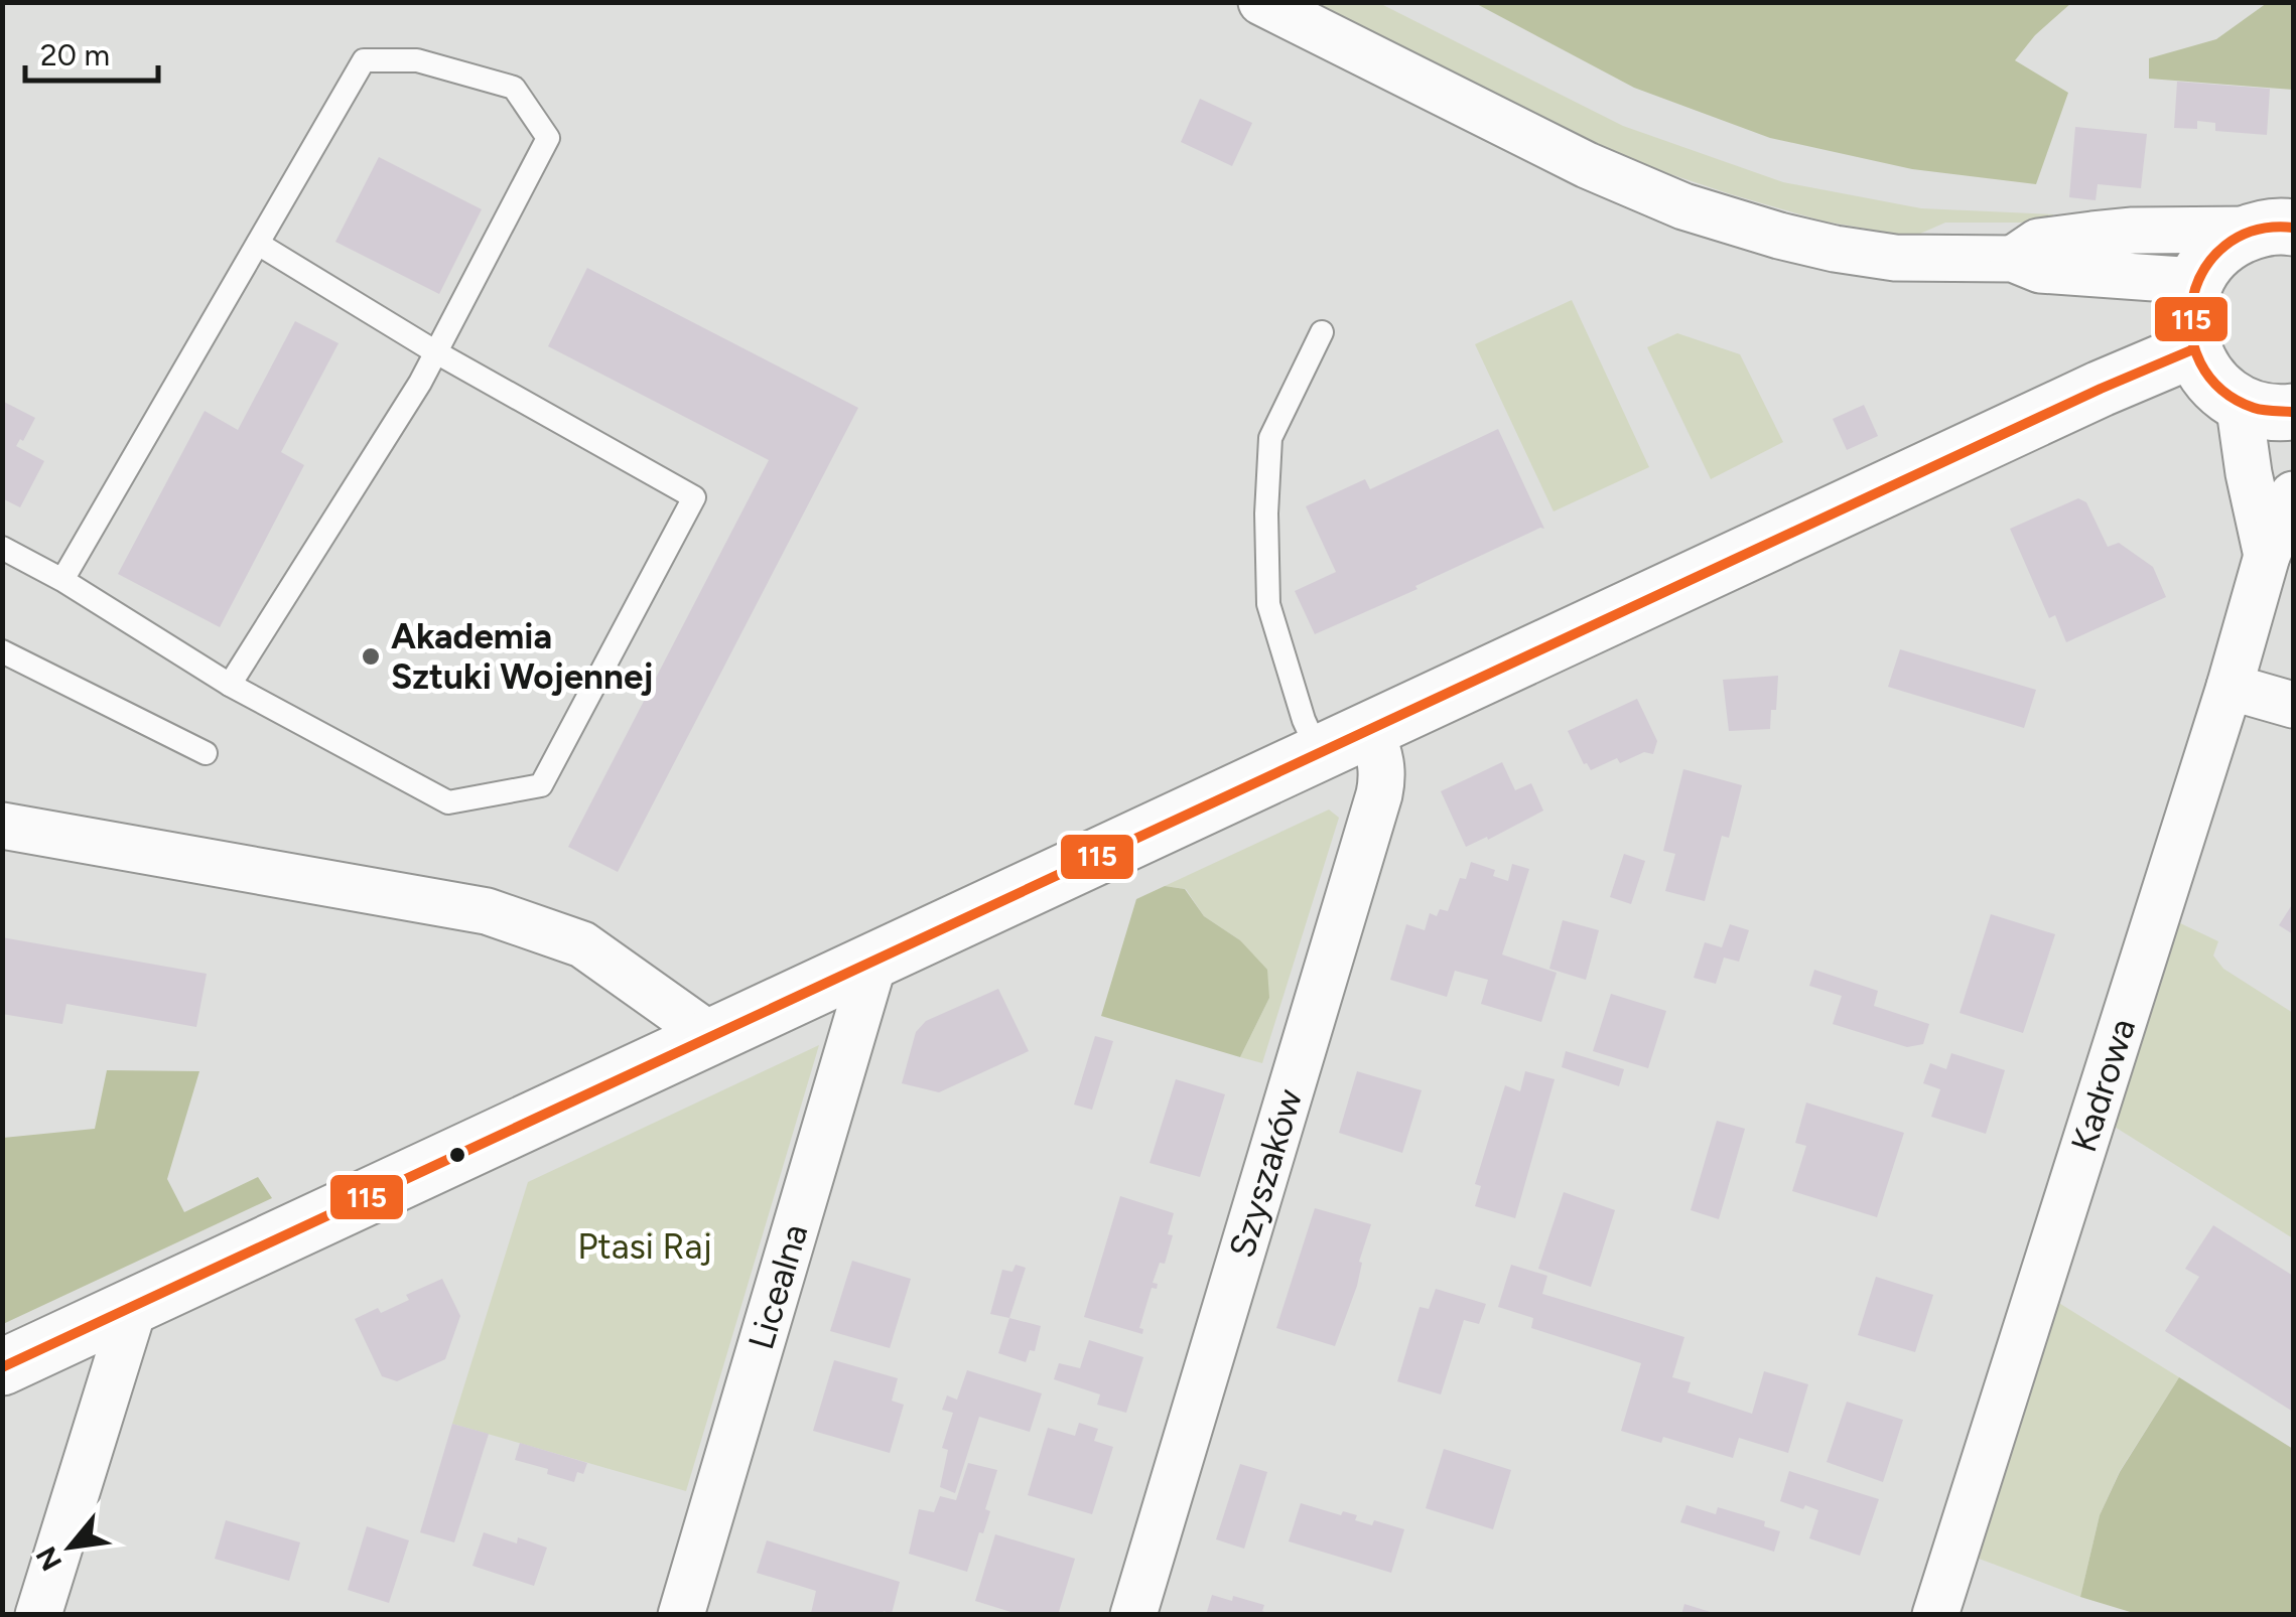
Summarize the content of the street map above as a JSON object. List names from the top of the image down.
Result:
{
  "streets": {
    "street": ["Kadrowa", "Szyszaków", "Licealna"]
  },
  "parks": ["Ptasi Raj"],
  "places": ["Akademia Sztuki Wojennej"],
  "lines": ["transit line 115"],
  "scale_bar": "20 m",
  "north": "bottom left"
}
